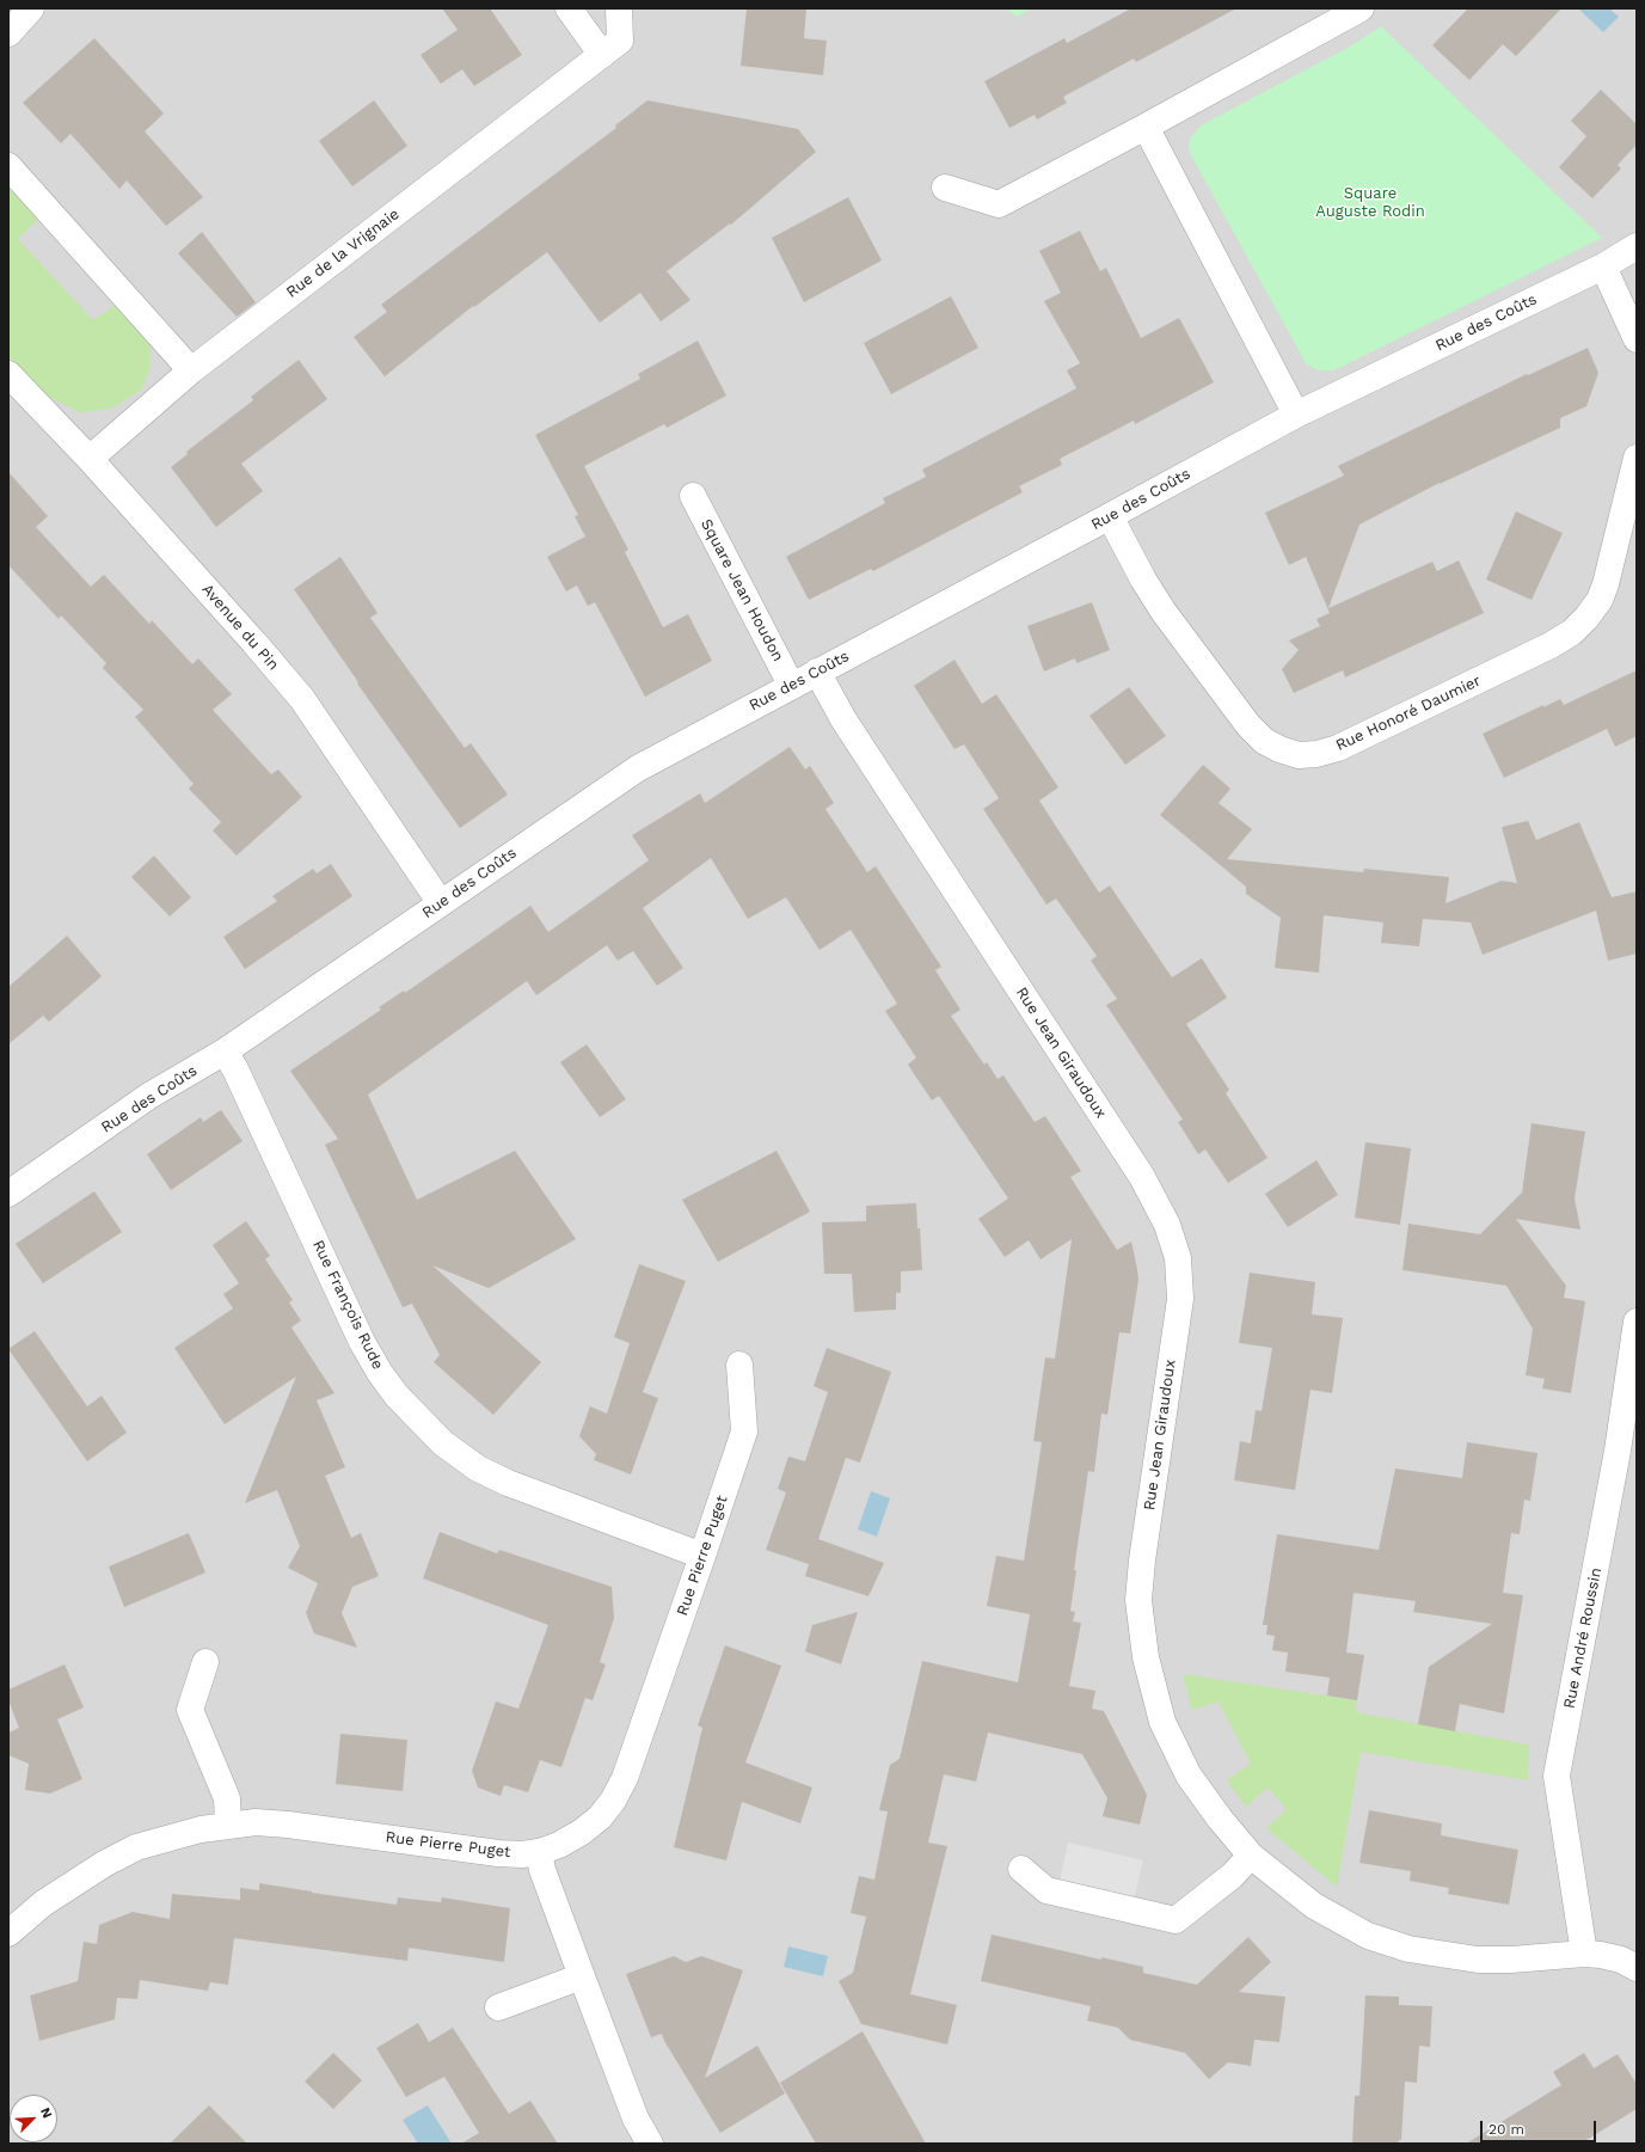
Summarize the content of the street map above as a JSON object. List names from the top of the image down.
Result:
{
  "streets": {
    "street": [
      "Rue de la Vrignaie",
      "Rue des Coûts",
      "Square Jean Houdon",
      "Avenue du Pin",
      "Rue Honoré Daumier",
      "Rue Jean Giraudoux",
      "Rue François Rude",
      "Rue Pierre Puget",
      "Rue André Roussin"
    ]
  },
  "crossings": [
    ["Rue de la Vrignaie", "Avenue du Pin"],
    ["Rue des Coûts", "Square Jean Houdon"],
    ["Rue des Coûts", "Avenue du Pin"],
    ["Rue des Coûts", "Rue Honoré Daumier"],
    ["Rue des Coûts", "Rue Jean Giraudoux"],
    ["Rue des Coûts", "Rue François Rude"],
    ["Rue Jean Giraudoux", "Rue André Roussin"],
    ["Rue François Rude", "Rue Pierre Puget"]
  ],
  "parks": ["Square Auguste Rodin"],
  "scale_bar": "20 m",
  "north": "top right"
}
